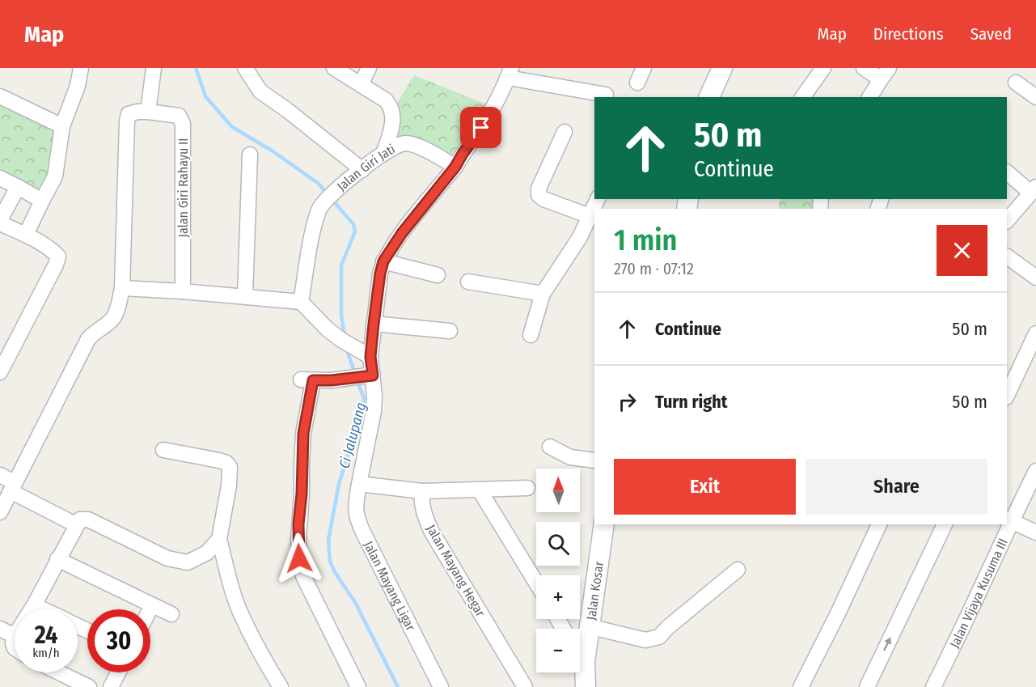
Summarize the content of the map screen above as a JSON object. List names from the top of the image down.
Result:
{
  "streets": {
    "street": [
      "Jalan Giri Jati",
      "Jalan Giri Rahayu II",
      "Jalan Mayang Hegar",
      "Jalan Mayang Ligar",
      "Jalan Kosar",
      "Jalan Vijaya Kusuma III"
    ]
  },
  "crossings": [
    ["Jalan Giri Jati", "Jalan Mayang Ligar"]
  ],
  "water": ["Ci Jalupang"],
  "north": "top",
  "page": {
    "header": "Map",
    "nav": ["Map", "Directions", "Saved"],
    "turn": ["50 m", "Continue"],
    "heading": ["1 min", "270 m · 07:12"],
    "list": [
      {
        "name": "Continue",
        "value": "50 m"
      },
      {
        "name": "Turn right",
        "value": "50 m"
      }
    ],
    "buttons": ["Exit", "Share"],
    "map_buttons": ["+", "−"],
    "speed": "24 km/h",
    "limit": "30"
  }
}
